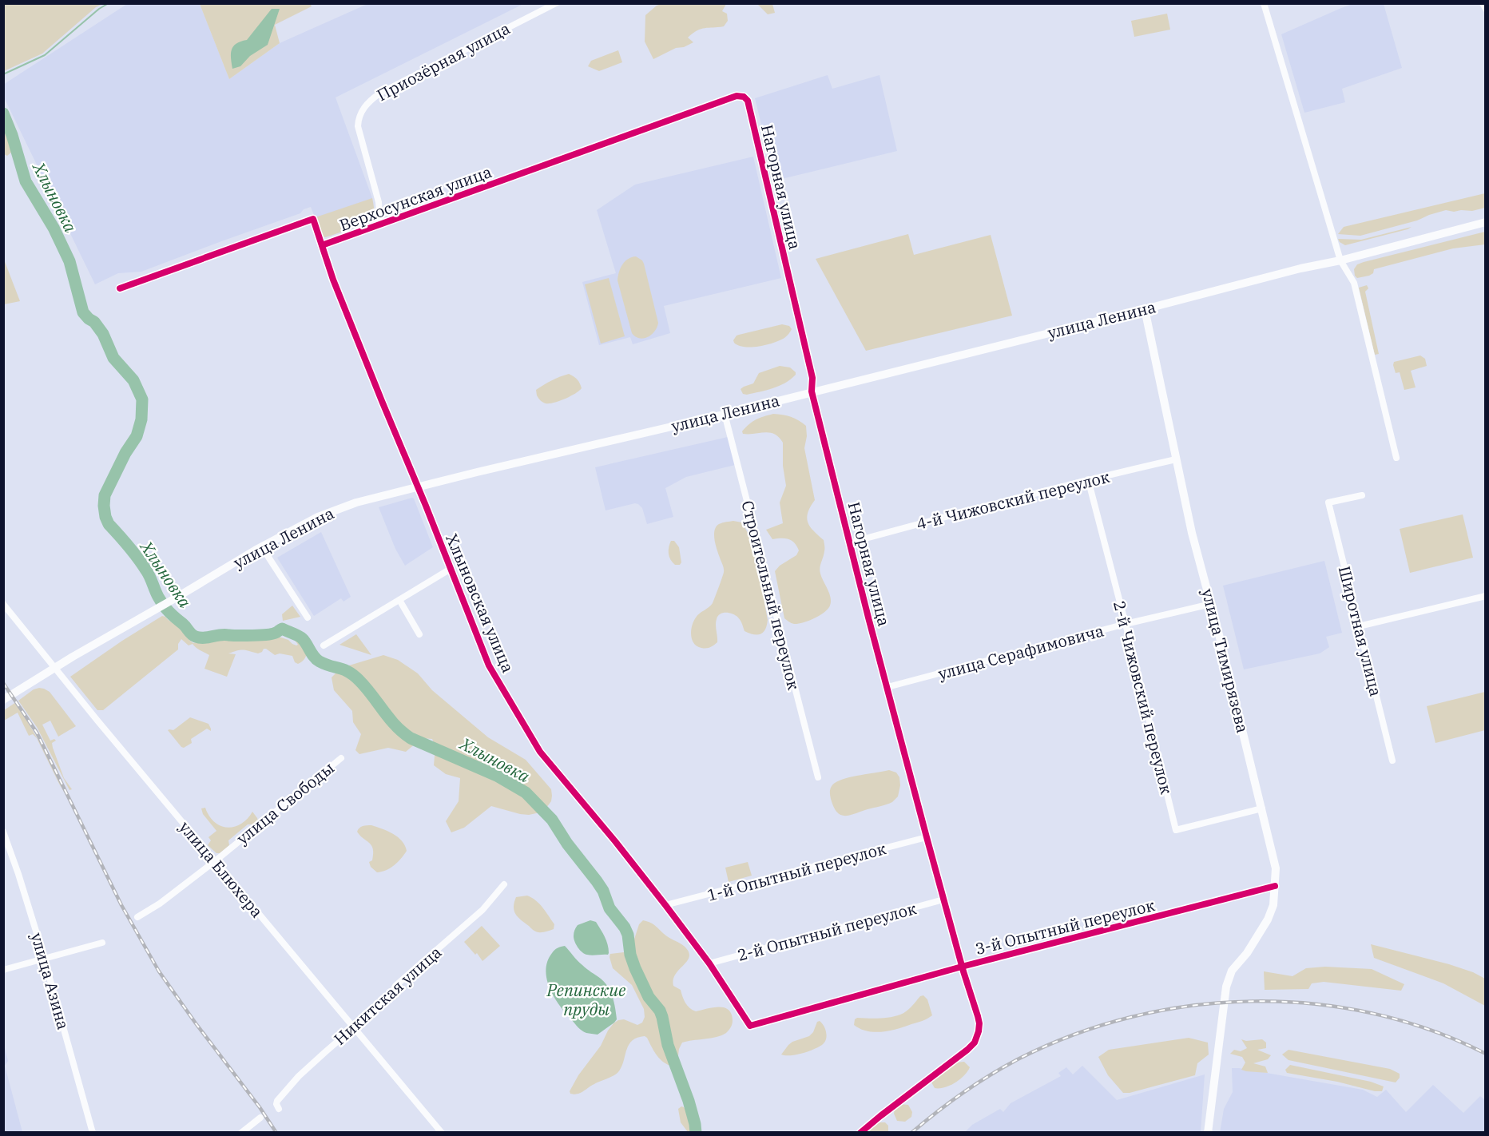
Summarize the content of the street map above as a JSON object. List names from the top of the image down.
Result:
{
  "streets": {
    "main road": ["улица Ленина", "улица Тимирязева"],
    "street": [
      "Приозёрная улица",
      "Нагорная улица",
      "Верхосунская улица",
      "4-й Чижовский переулок",
      "Строительный переулок",
      "Хлыновская улица",
      "Широтная улица",
      "улица Серафимовича",
      "2-й Чижовский переулок",
      "улица Свободы",
      "улица Блюхера",
      "1-й Опытный переулок",
      "3-й Опытный переулок",
      "2-й Опытный переулок",
      "улица Азина",
      "Никитская улица"
    ]
  },
  "crossings": [
    ["Приозёрная улица", "Верхосунская улица"],
    ["Нагорная улица", "Верхосунская улица"],
    ["Нагорная улица", "улица Ленина"],
    ["Нагорная улица", "4-й Чижовский переулок"],
    ["Нагорная улица", "улица Серафимовича"],
    ["Нагорная улица", "1-й Опытный переулок"],
    ["Нагорная улица", "3-й Опытный переулок"],
    ["Нагорная улица", "2-й Опытный переулок"],
    ["Верхосунская улица", "Хлыновская улица"],
    ["улица Ленина", "Строительный переулок"],
    ["улица Ленина", "Хлыновская улица"],
    ["улица Ленина", "улица Тимирязева"],
    ["улица Ленина", "улица Блюхера"],
    ["4-й Чижовский переулок", "улица Тимирязева"],
    ["4-й Чижовский переулок", "2-й Чижовский переулок"],
    ["Хлыновская улица", "1-й Опытный переулок"],
    ["Хлыновская улица", "3-й Опытный переулок"],
    ["Хлыновская улица", "2-й Опытный переулок"],
    ["улица Серафимовича", "улица Тимирязева"],
    ["улица Серафимовича", "2-й Чижовский переулок"],
    ["улица Тимирязева", "2-й Чижовский переулок"],
    ["улица Тимирязева", "3-й Опытный переулок"],
    ["улица Свободы", "улица Блюхера"],
    ["улица Блюхера", "Никитская улица"]
  ],
  "water": ["Хлыновка", "Репинские пруды"]
}
